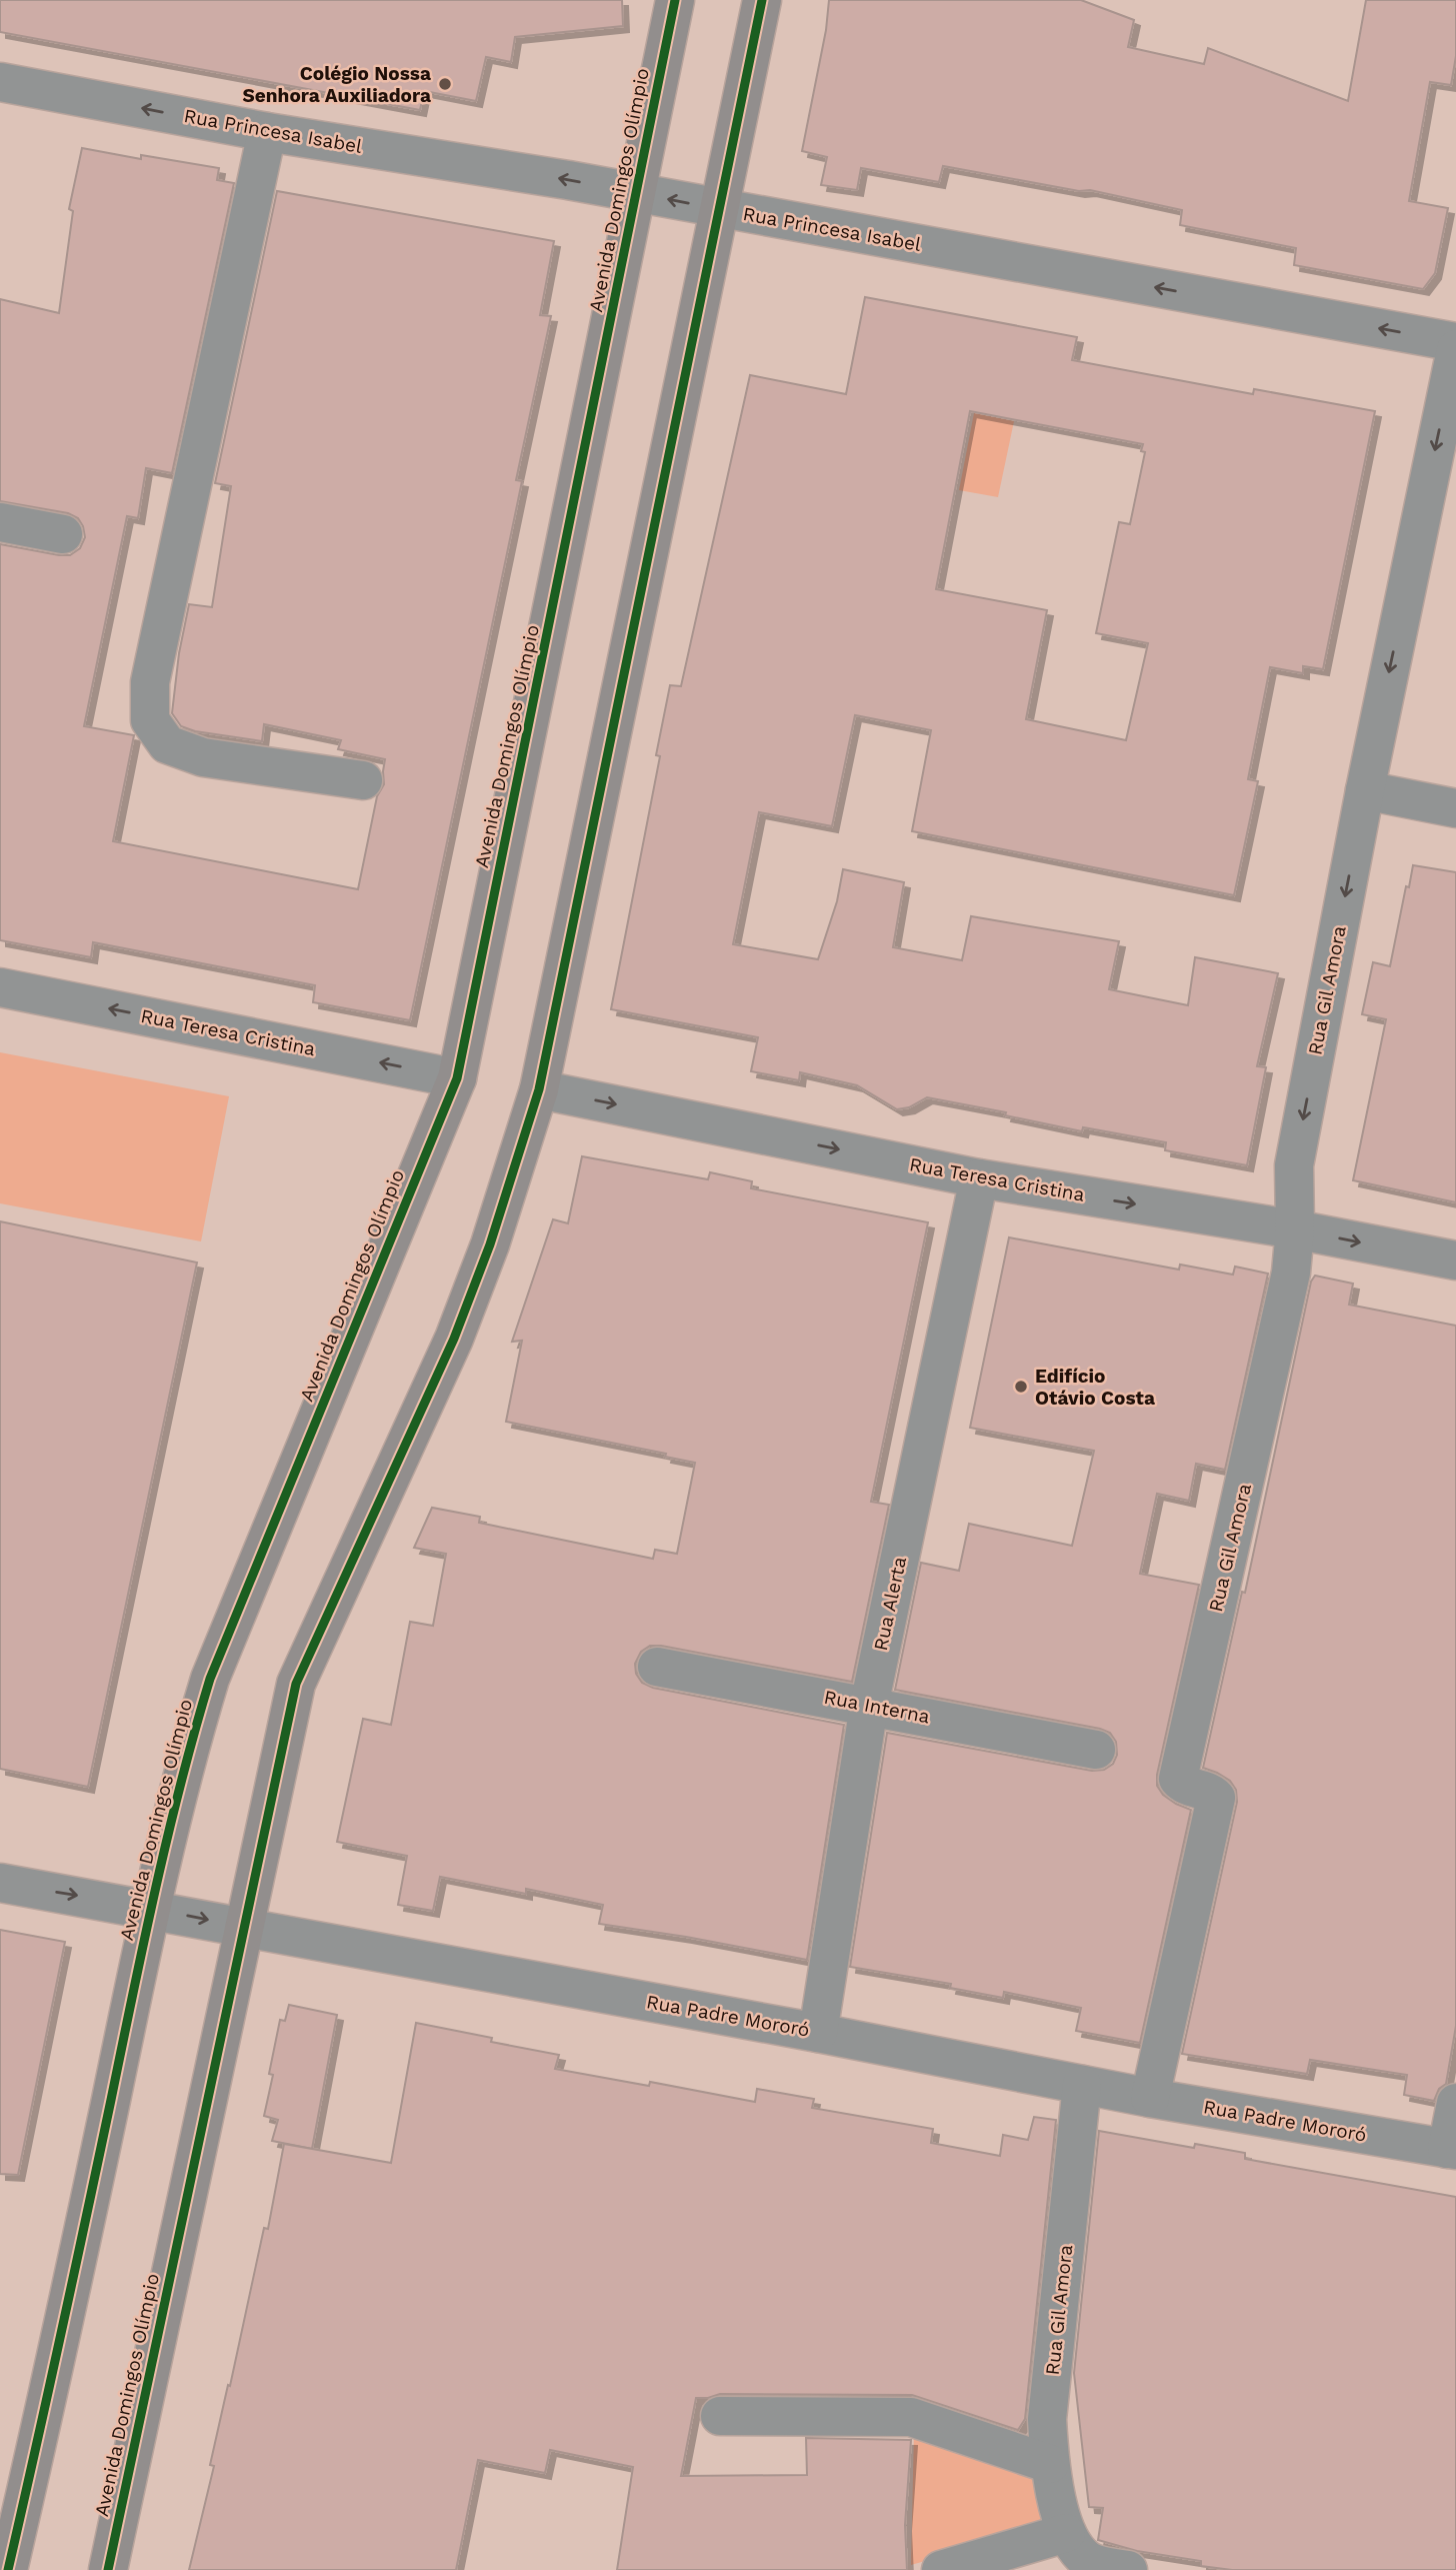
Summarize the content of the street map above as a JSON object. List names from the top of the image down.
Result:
{
  "streets": {
    "main road": ["Avenida Domingos Olímpio"],
    "street": [
      "Rua Princesa Isabel",
      "Rua Gil Amora",
      "Rua Teresa Cristina",
      "Rua Alerta",
      "Rua Interna",
      "Rua Padre Mororó"
    ]
  },
  "crossings": [
    ["Rua Princesa Isabel", "Avenida Domingos Olímpio"],
    ["Avenida Domingos Olímpio", "Rua Teresa Cristina"],
    ["Avenida Domingos Olímpio", "Rua Padre Mororó"],
    ["Rua Gil Amora", "Rua Teresa Cristina"],
    ["Rua Gil Amora", "Rua Padre Mororó"],
    ["Rua Teresa Cristina", "Rua Alerta"],
    ["Rua Alerta", "Rua Interna"],
    ["Rua Alerta", "Rua Padre Mororó"]
  ],
  "one_way": ["Rua Princesa Isabel", "Rua Gil Amora"],
  "places": ["Colégio Nossa Senhora Auxiliadora", "Edifício Otávio Costa"]
}
